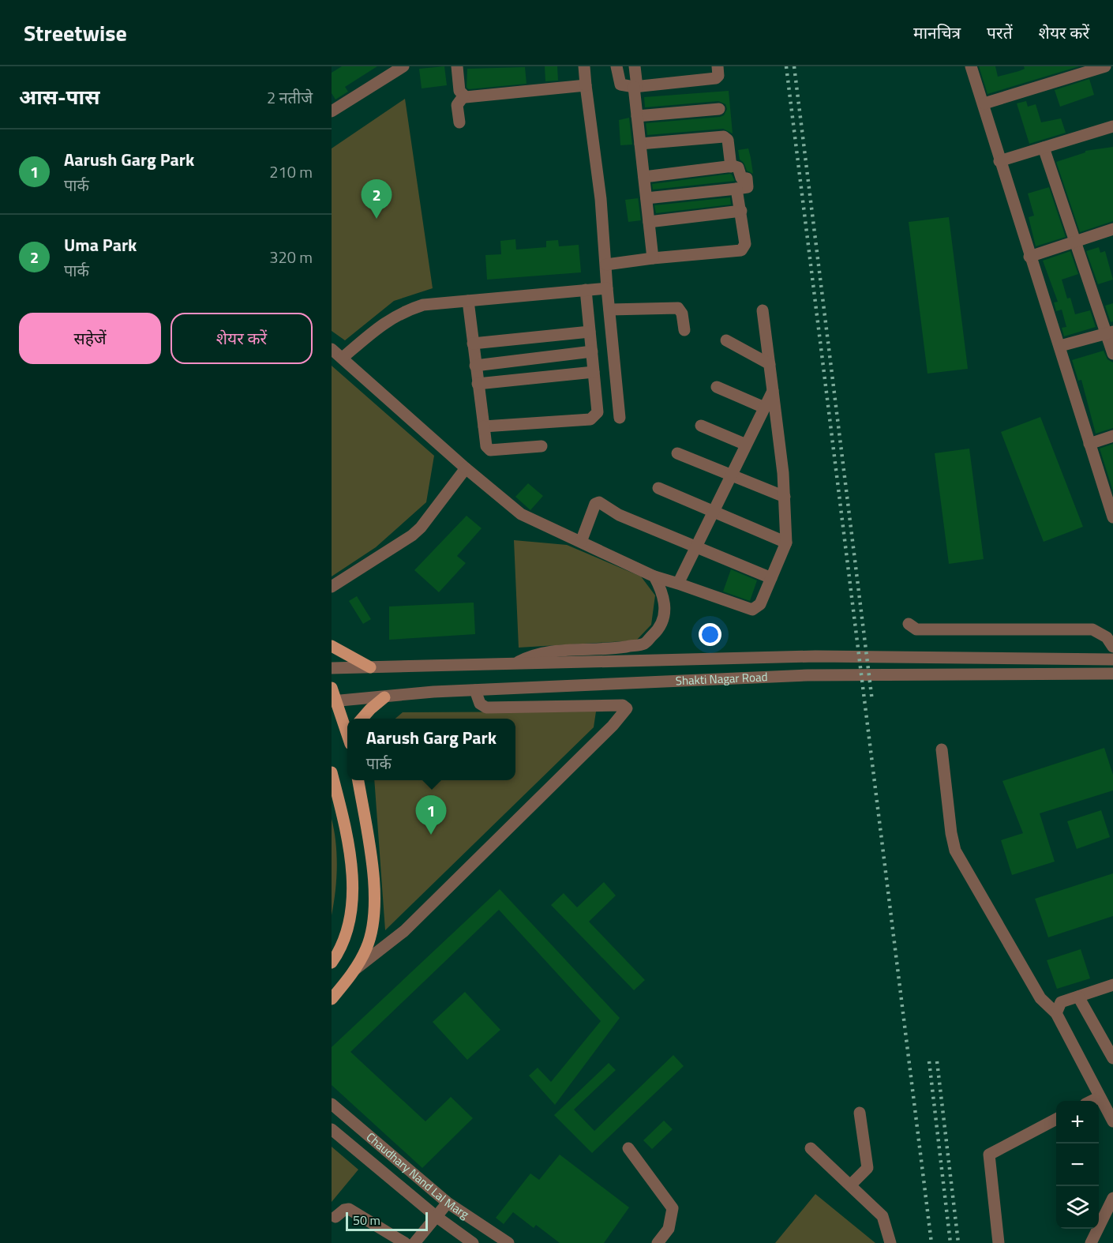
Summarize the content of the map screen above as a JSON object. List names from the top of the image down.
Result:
{
  "streets": {
    "street": ["Shakti Nagar Road", "Chaudhary Nand Lal Marg"]
  },
  "scale_bar": "50 m",
  "page": {
    "header": "Streetwise",
    "nav": ["मानचित्र", "परतें", "शेयर करें"],
    "heading": ["आस-पास", "2 नतीजे"],
    "list": [
      {
        "mark": "1",
        "name": "Aarush Garg Park",
        "note": "पार्क",
        "value": "210 m"
      },
      {
        "mark": "2",
        "name": "Uma Park",
        "note": "पार्क",
        "value": "320 m"
      }
    ],
    "pins": ["2", "1"],
    "buttons": ["सहेजें", "शेयर करें"],
    "popup": ["Aarush Garg Park", "पार्क"],
    "map_buttons": ["+", "−"],
    "scale": "50 m"
  }
}
